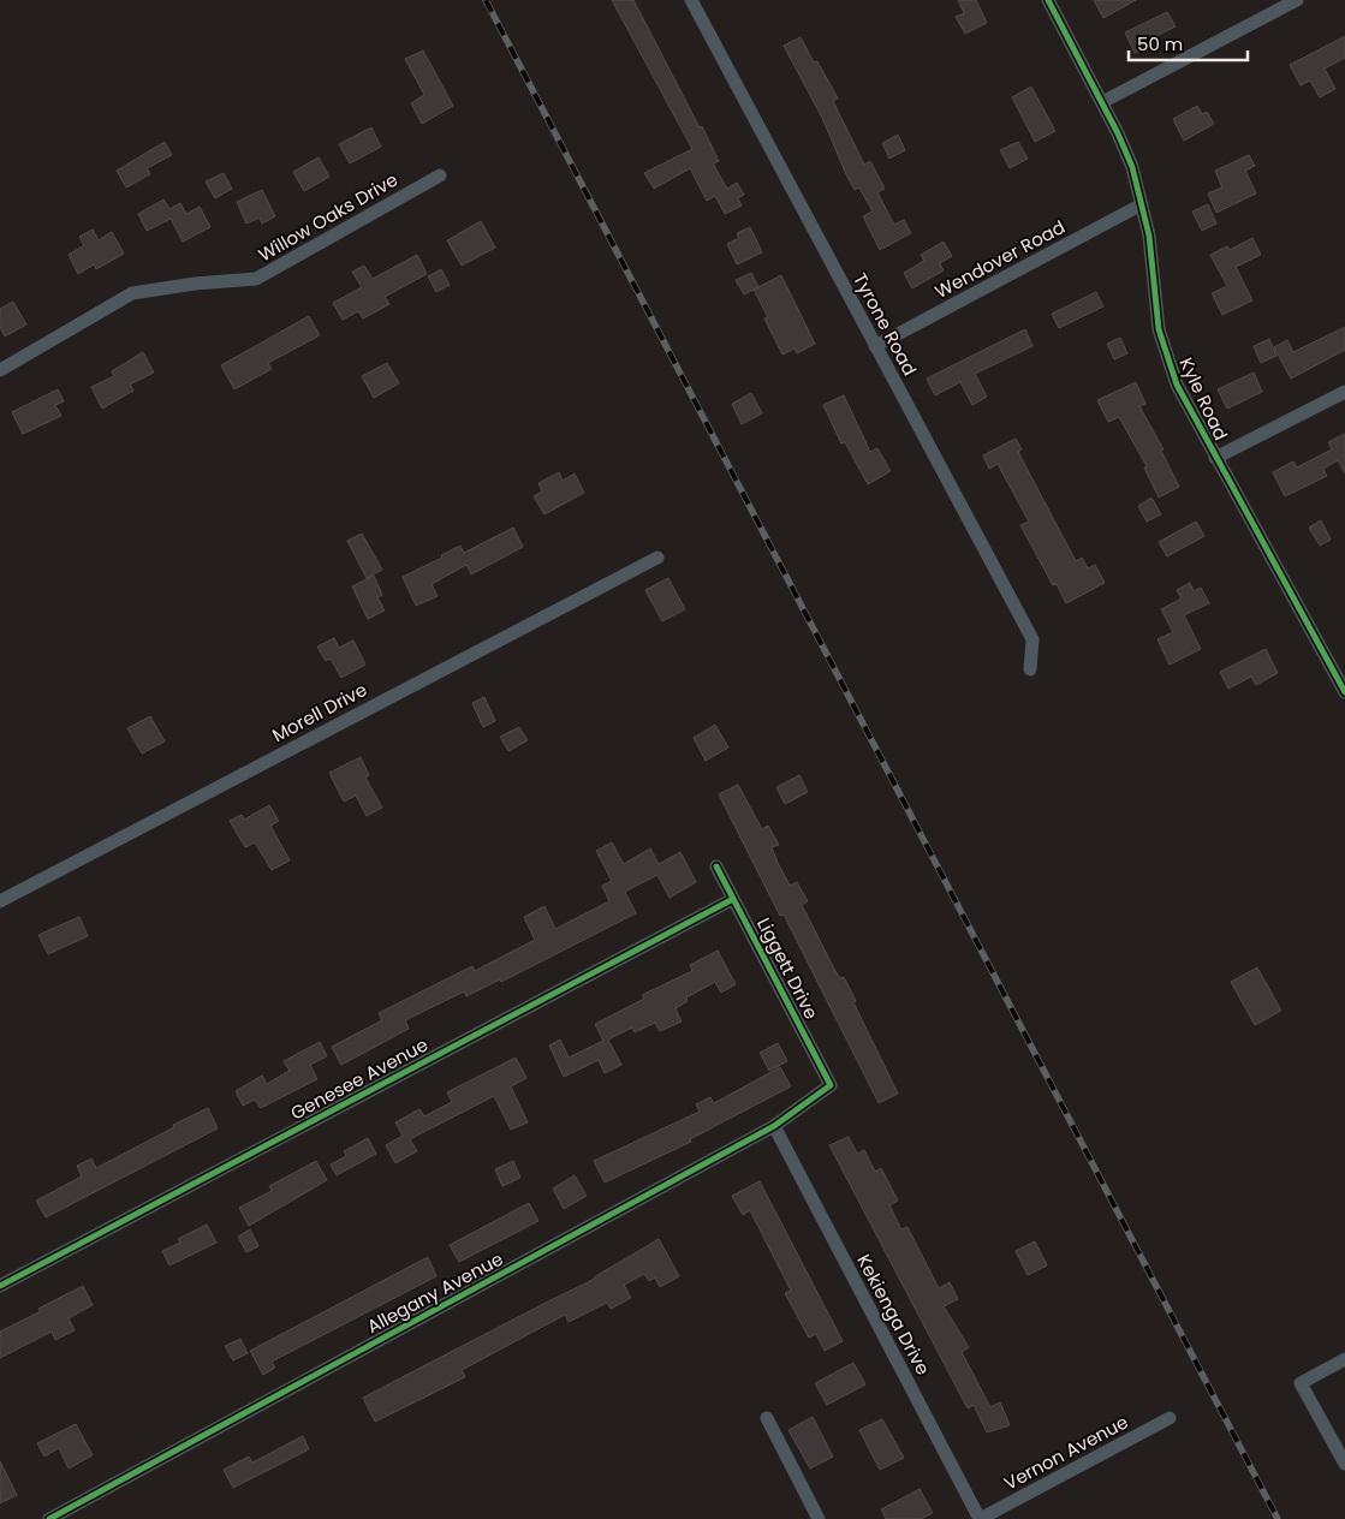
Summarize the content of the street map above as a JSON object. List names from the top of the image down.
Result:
{
  "streets": {
    "street": [
      "Willow Oaks Drive",
      "Wendover Road",
      "Tyrone Road",
      "Kyle Road",
      "Morell Drive",
      "Liggett Drive",
      "Genesee Avenue",
      "Allegany Avenue",
      "Kekienga Drive",
      "Vernon Avenue"
    ]
  },
  "crossings": [
    ["Wendover Road", "Tyrone Road"],
    ["Wendover Road", "Kyle Road"],
    ["Liggett Drive", "Genesee Avenue"],
    ["Liggett Drive", "Allegany Avenue"],
    ["Allegany Avenue", "Kekienga Drive"],
    ["Kekienga Drive", "Vernon Avenue"]
  ],
  "scale_bar": "50 m"
}
